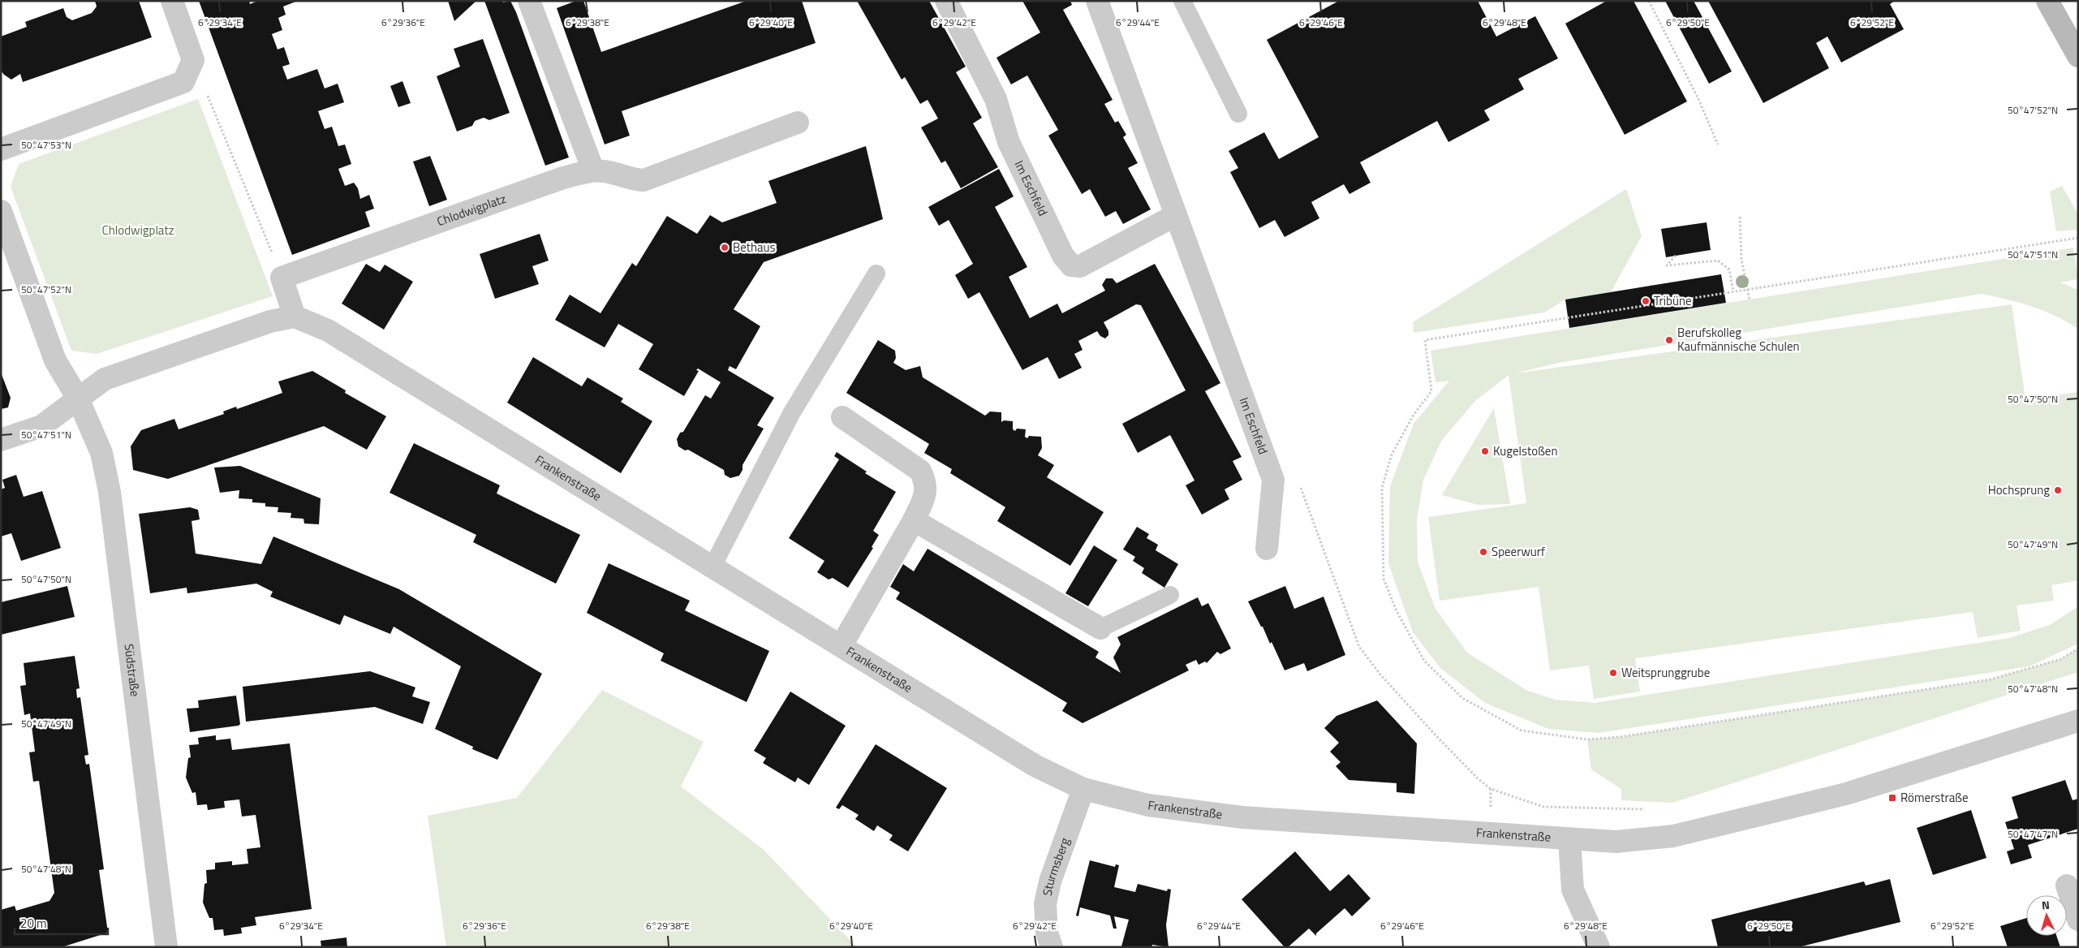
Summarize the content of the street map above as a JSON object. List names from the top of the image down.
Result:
{
  "streets": {
    "street": [
      "Im Eschfeld",
      "Chlodwigplatz",
      "Frankenstraße",
      "Südstraße",
      "Sturmsberg"
    ]
  },
  "crossings": [
    ["Frankenstraße", "Sturmsberg"]
  ],
  "parks": ["Chlodwigplatz"],
  "places": {
    "other": [
      "Bethaus",
      "Tribüne",
      "Berufskolleg Kaufmännische Schulen",
      "Kugelstoßen",
      "Hochsprung",
      "Speerwurf",
      "Weitsprunggrube"
    ],
    "transit": ["Römerstraße"]
  },
  "scale_bar": "20 m",
  "north": "top",
  "coordinates": [
    "6°29'34\"E",
    "6°29'36\"E",
    "6°29'38\"E",
    "6°29'40\"E",
    "6°29'42\"E",
    "6°29'44\"E",
    "6°29'46\"E",
    "6°29'48\"E",
    "6°29'50\"E",
    "6°29'52\"E",
    "50°47'52\"N",
    "50°47'53\"N",
    "50°47'51\"N",
    "50°47'50\"N",
    "50°47'49\"N",
    "50°47'48\"N",
    "50°47'47\"N"
  ]
}
